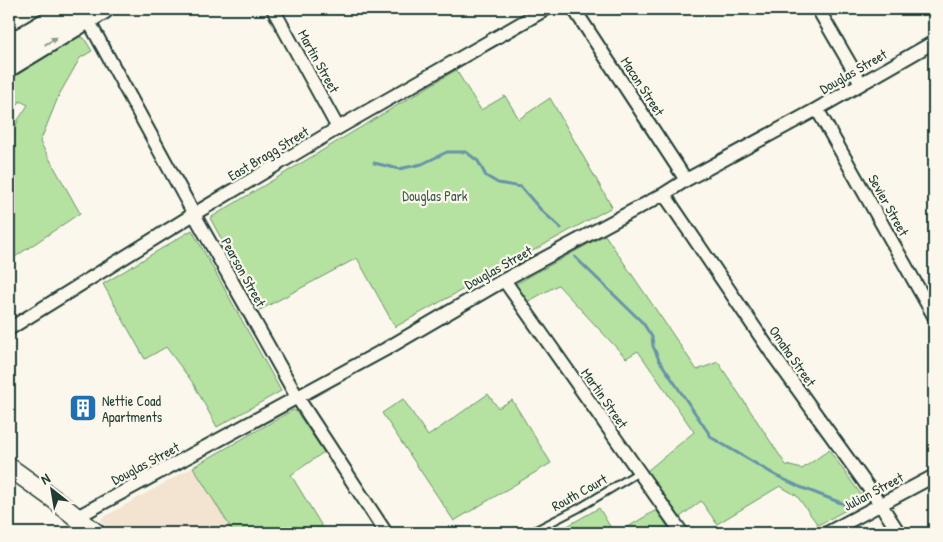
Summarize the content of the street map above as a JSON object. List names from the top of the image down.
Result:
{
  "streets": {
    "street": [
      "Martin Street",
      "Douglas Street",
      "Macon Street",
      "East Bragg Street",
      "Sevier Street",
      "Pearson Street",
      "Omaha Street",
      "Julian Street"
    ],
    "lane": ["Routh Court"]
  },
  "crossings": [
    ["Martin Street", "Douglas Street"],
    ["Martin Street", "East Bragg Street"],
    ["Martin Street", "Routh Court"],
    ["Douglas Street", "Macon Street"],
    ["Douglas Street", "Sevier Street"],
    ["Douglas Street", "Pearson Street"],
    ["Douglas Street", "Omaha Street"],
    ["East Bragg Street", "Pearson Street"],
    ["Omaha Street", "Julian Street"]
  ],
  "parks": ["Douglas Park"],
  "places": {
    "building": ["Nettie Coad Apartments"]
  },
  "north": "top left"
}
